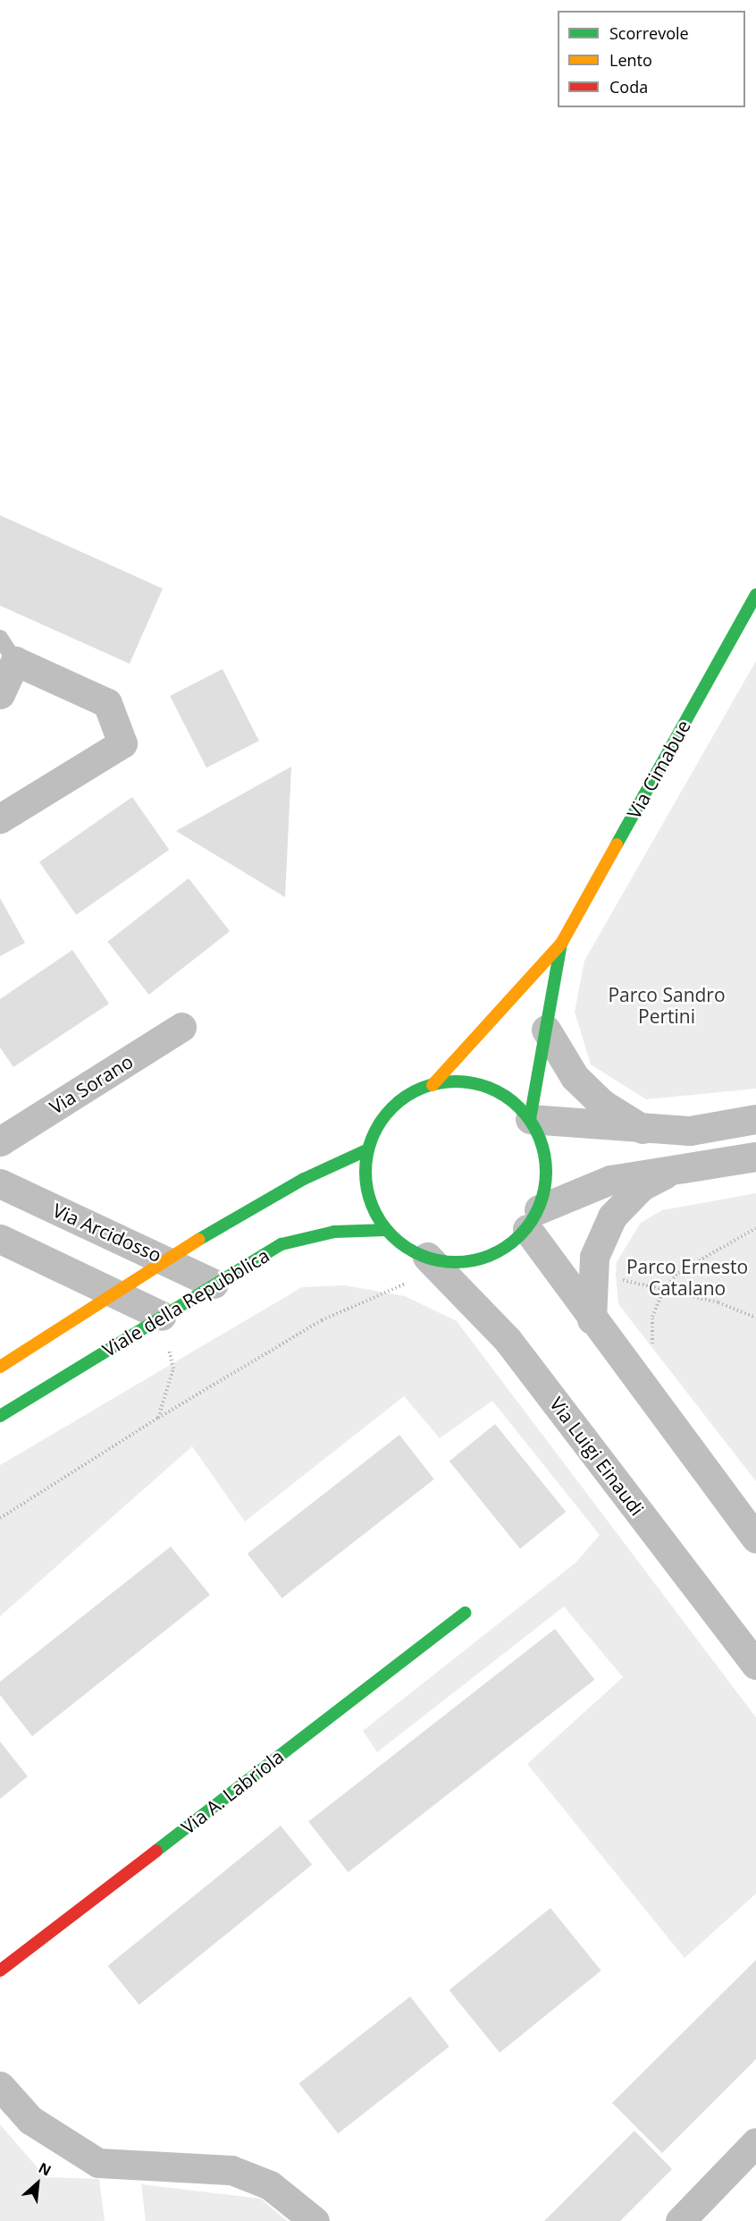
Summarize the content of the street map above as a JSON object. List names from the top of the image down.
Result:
{
  "streets": {
    "main road": ["Via Cimabue", "Viale della Repubblica", "Via A. Labriola"],
    "street": ["Via Sorano", "Via Arcidosso", "Via Luigi Einaudi"]
  },
  "crossings": [
    ["Via Cimabue", "Viale della Repubblica"],
    ["Via Cimabue", "Via Luigi Einaudi"],
    ["Via Arcidosso", "Viale della Repubblica"],
    ["Viale della Repubblica", "Via Luigi Einaudi"]
  ],
  "parks": ["Parco Sandro Pertini", "Parco Ernesto Catalano"],
  "legend": ["Scorrevole", "Lento", "Coda"],
  "north": "top right"
}
